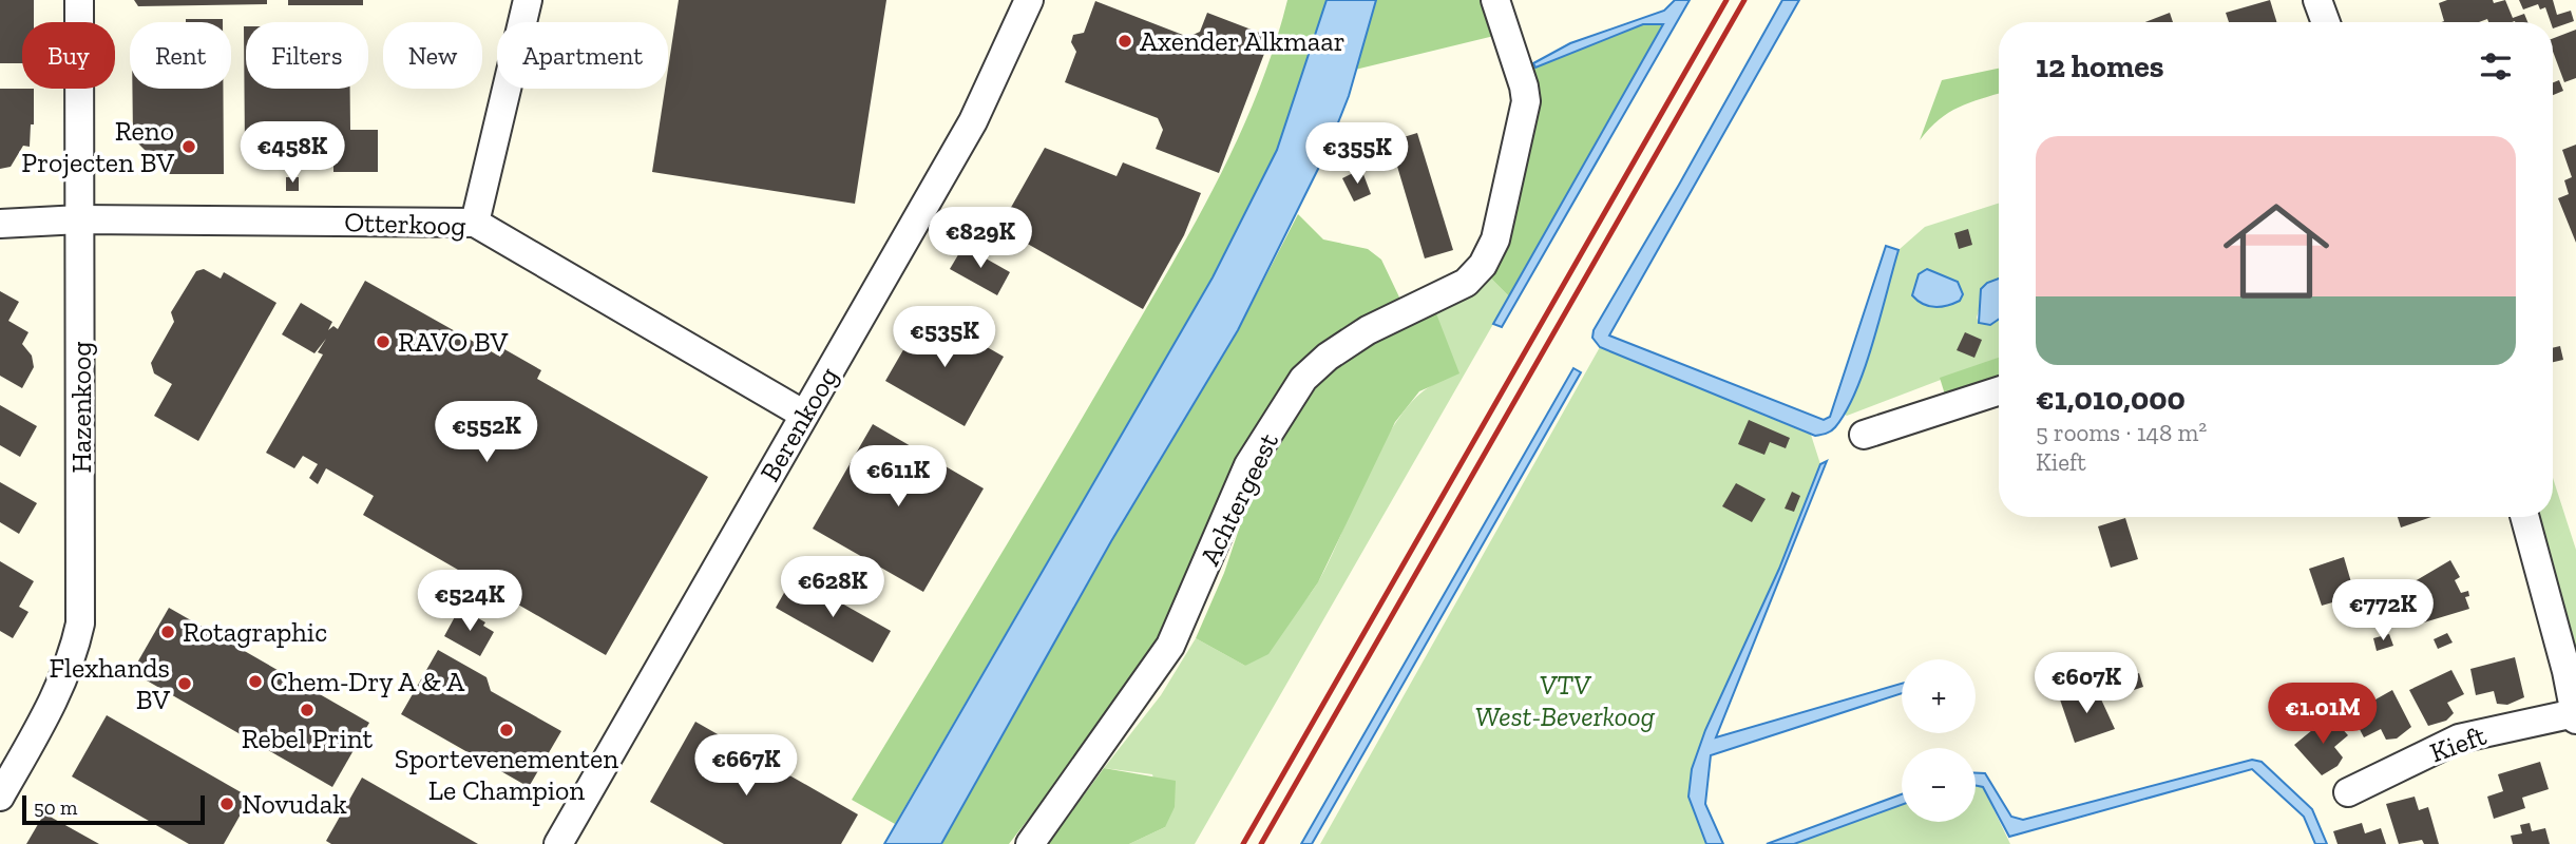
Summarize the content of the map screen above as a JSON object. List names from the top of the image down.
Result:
{
  "streets": {
    "street": [
      "Otterkoog",
      "Hazenkoog",
      "Berenkoog",
      "Achtergeest",
      "Kieft"
    ]
  },
  "crossings": [
    ["Otterkoog", "Hazenkoog"],
    ["Otterkoog", "Berenkoog"]
  ],
  "parks": ["VTV West-Beverkoog"],
  "places": [
    "Axender Alkmaar",
    "Reno Projecten BV",
    "RAVO BV",
    "Rotagraphic",
    "Chem-Dry A & A",
    "Flexhands BV",
    "Rebel Print",
    "Sportevenementen Le Champion",
    "Novudak"
  ],
  "scale_bar": "50 m",
  "page": {
    "chip": [
      "Buy",
      "Rent",
      "Filters",
      "New",
      "Apartment"
    ],
    "heading": "12 homes",
    "list": [
      {
        "name": "€1,010,000",
        "note": "5 rooms · 148 m² · Kieft"
      }
    ],
    "price": [
      "€458K",
      "€355K",
      "€829K",
      "€535K",
      "€552K",
      "€611K",
      "€628K",
      "€524K",
      "€772K",
      "€607K",
      "€1.01M",
      "€667K"
    ],
    "map_buttons": ["+", "−"],
    "scale": "50 m"
  }
}
